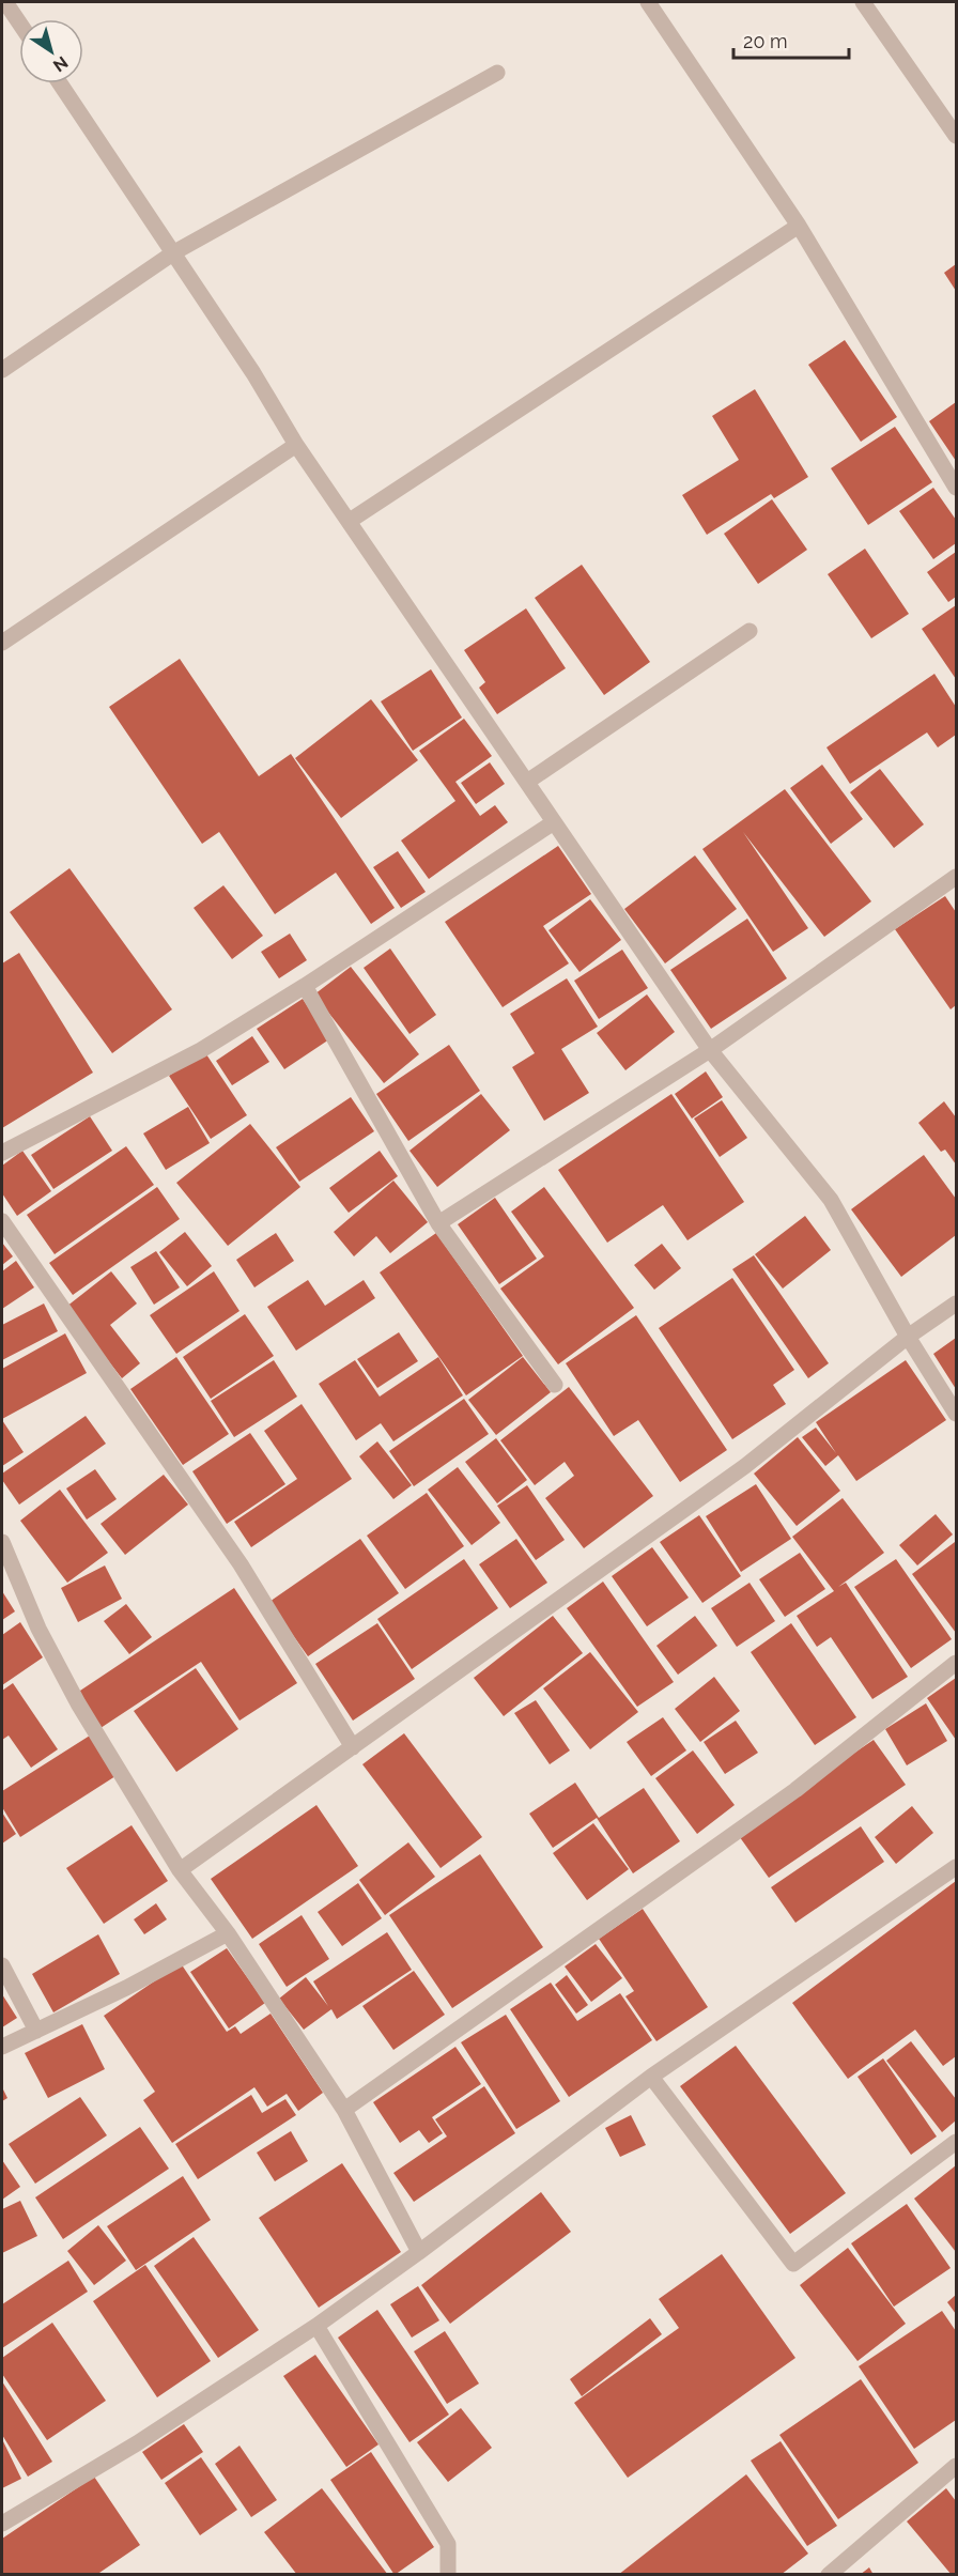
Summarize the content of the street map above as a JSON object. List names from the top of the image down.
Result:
{
  "scale_bar": "20 m",
  "north": "bottom right"
}
